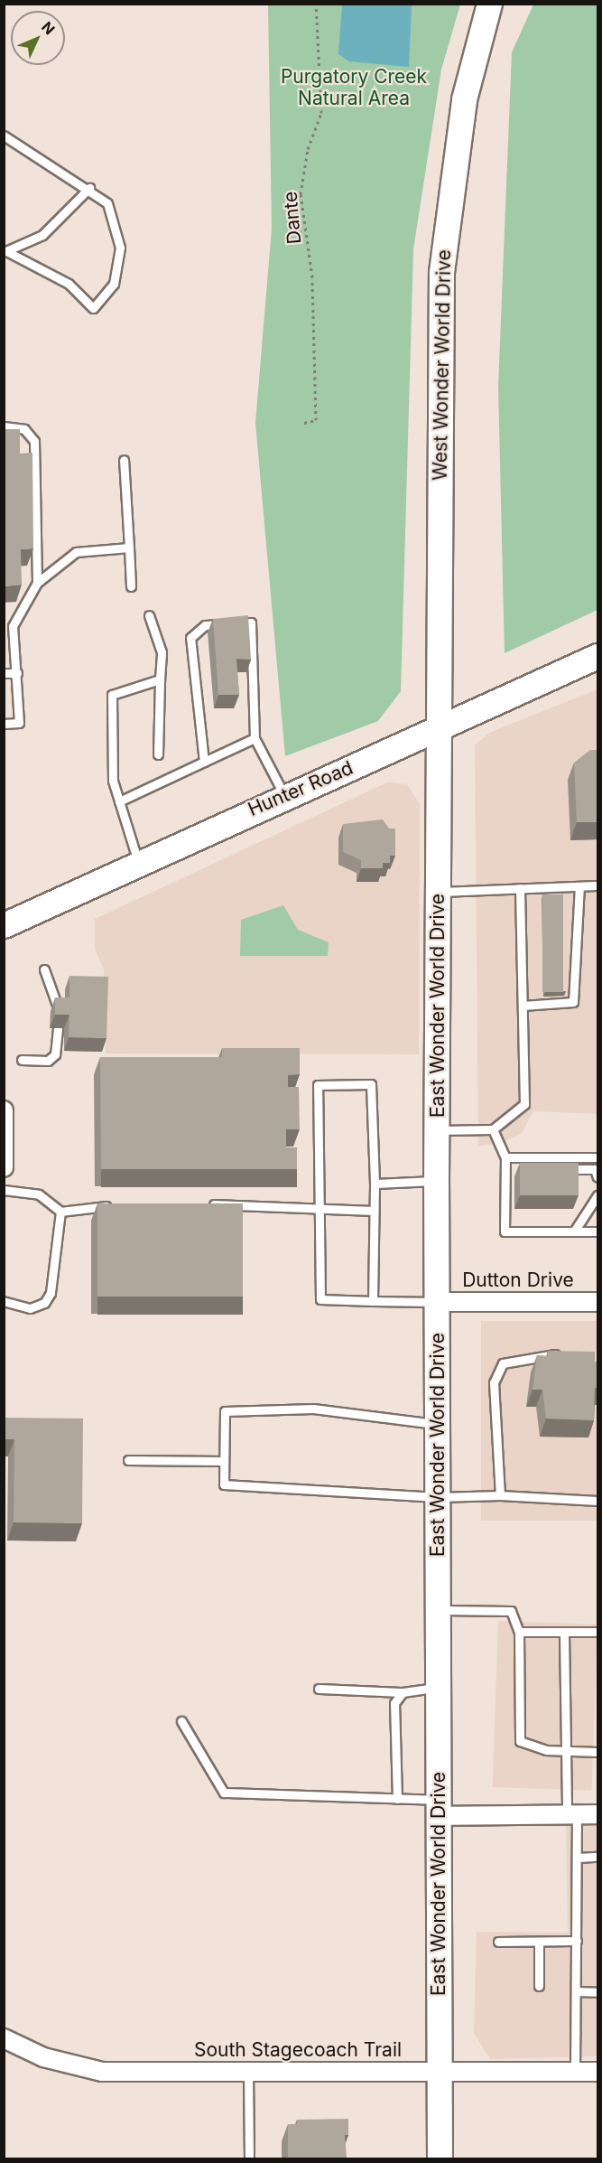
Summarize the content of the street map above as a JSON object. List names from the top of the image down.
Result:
{
  "streets": {
    "main road": ["West Wonder World Drive", "Hunter Road", "East Wonder World Drive"],
    "street": ["Dutton Drive", "South Stagecoach Trail"],
    "path": ["Dante"]
  },
  "crossings": [
    ["West Wonder World Drive", "Hunter Road"],
    ["West Wonder World Drive", "East Wonder World Drive"],
    ["Hunter Road", "East Wonder World Drive"],
    ["East Wonder World Drive", "Dutton Drive"],
    ["East Wonder World Drive", "South Stagecoach Trail"]
  ],
  "parks": ["Purgatory Creek Natural Area"],
  "north": "top right"
}
